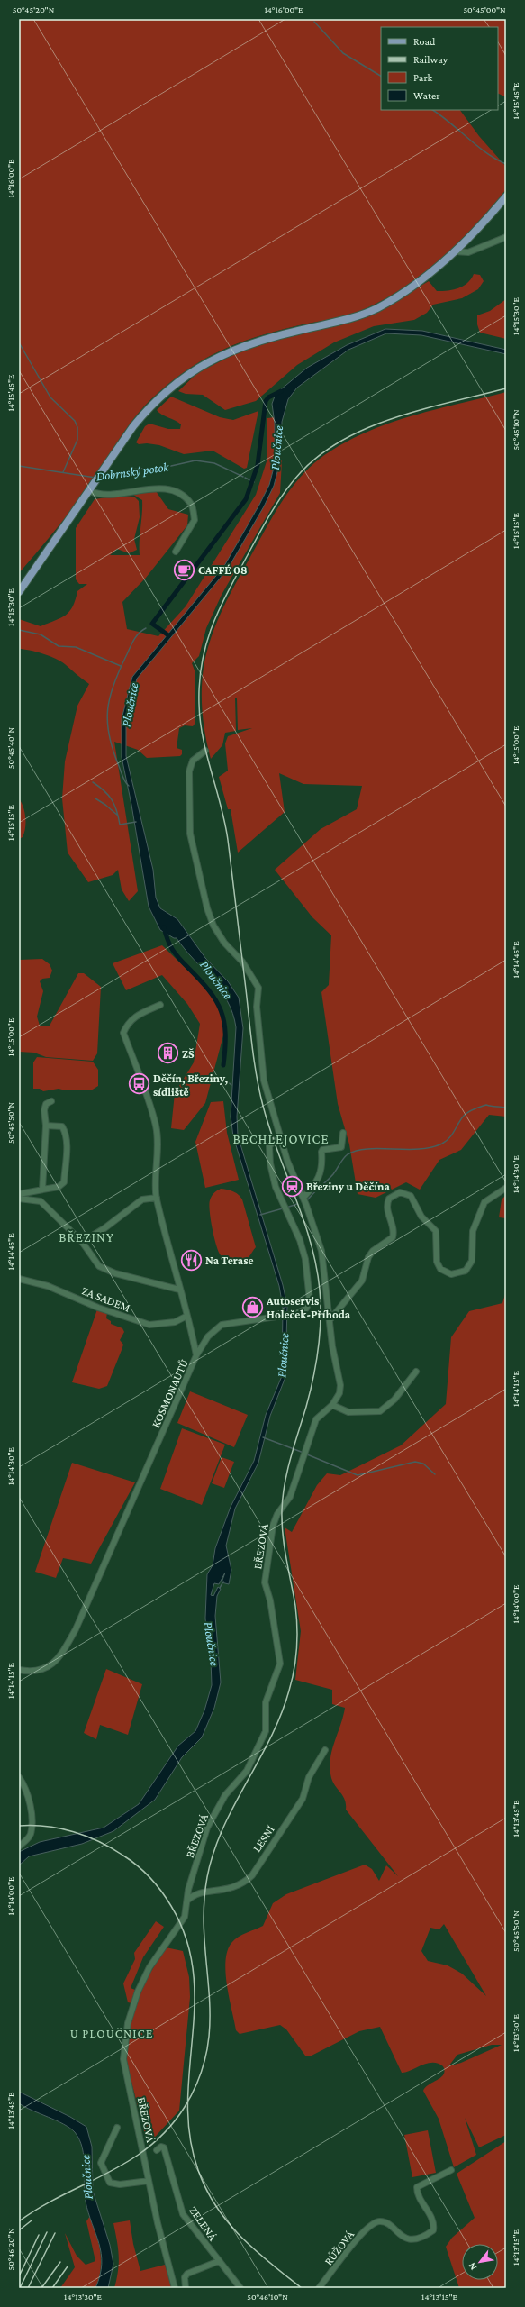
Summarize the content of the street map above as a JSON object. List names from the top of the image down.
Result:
{
  "streets": {
    "street": [
      "ZA SADEM",
      "KOSMONAUTŮ",
      "BŘEZOVÁ",
      "LESNÍ",
      "ZELENÁ",
      "RŮŽOVÁ"
    ]
  },
  "crossings": [
    ["ZA SADEM", "KOSMONAUTŮ"],
    ["BŘEZOVÁ", "LESNÍ"]
  ],
  "districts": ["BECHLEJOVICE", "BŘEZINY", "U PLOUČNICE"],
  "water": ["Ploučnice", "Dobrnský potok"],
  "places": {
    "cafe": ["CAFFÉ 08"],
    "building": ["ZŠ"],
    "bus stop": ["Děčín, Březiny, sídliště"],
    "station": ["Březiny u Děčína"],
    "restaurant": ["Na Terase"],
    "shop": ["Autoservis Holeček-Příhoda"]
  },
  "legend": [
    "Road",
    "Railway",
    "Park",
    "Water"
  ],
  "north": "bottom left",
  "coordinates": [
    "50°45'20\"N",
    "14°16'00\"E",
    "50°45'00\"N",
    "14°15'45\"E",
    "14°15'30\"E",
    "50°45'10\"N",
    "14°15'15\"E",
    "14°15'00\"E",
    "50°45'40\"N",
    "14°14'45\"E",
    "50°45'50\"N",
    "14°14'30\"E",
    "14°14'15\"E",
    "14°14'00\"E",
    "14°13'45\"E",
    "14°13'30\"E",
    "14°13'15\"E",
    "50°46'20\"N",
    "50°46'10\"N"
  ]
}
